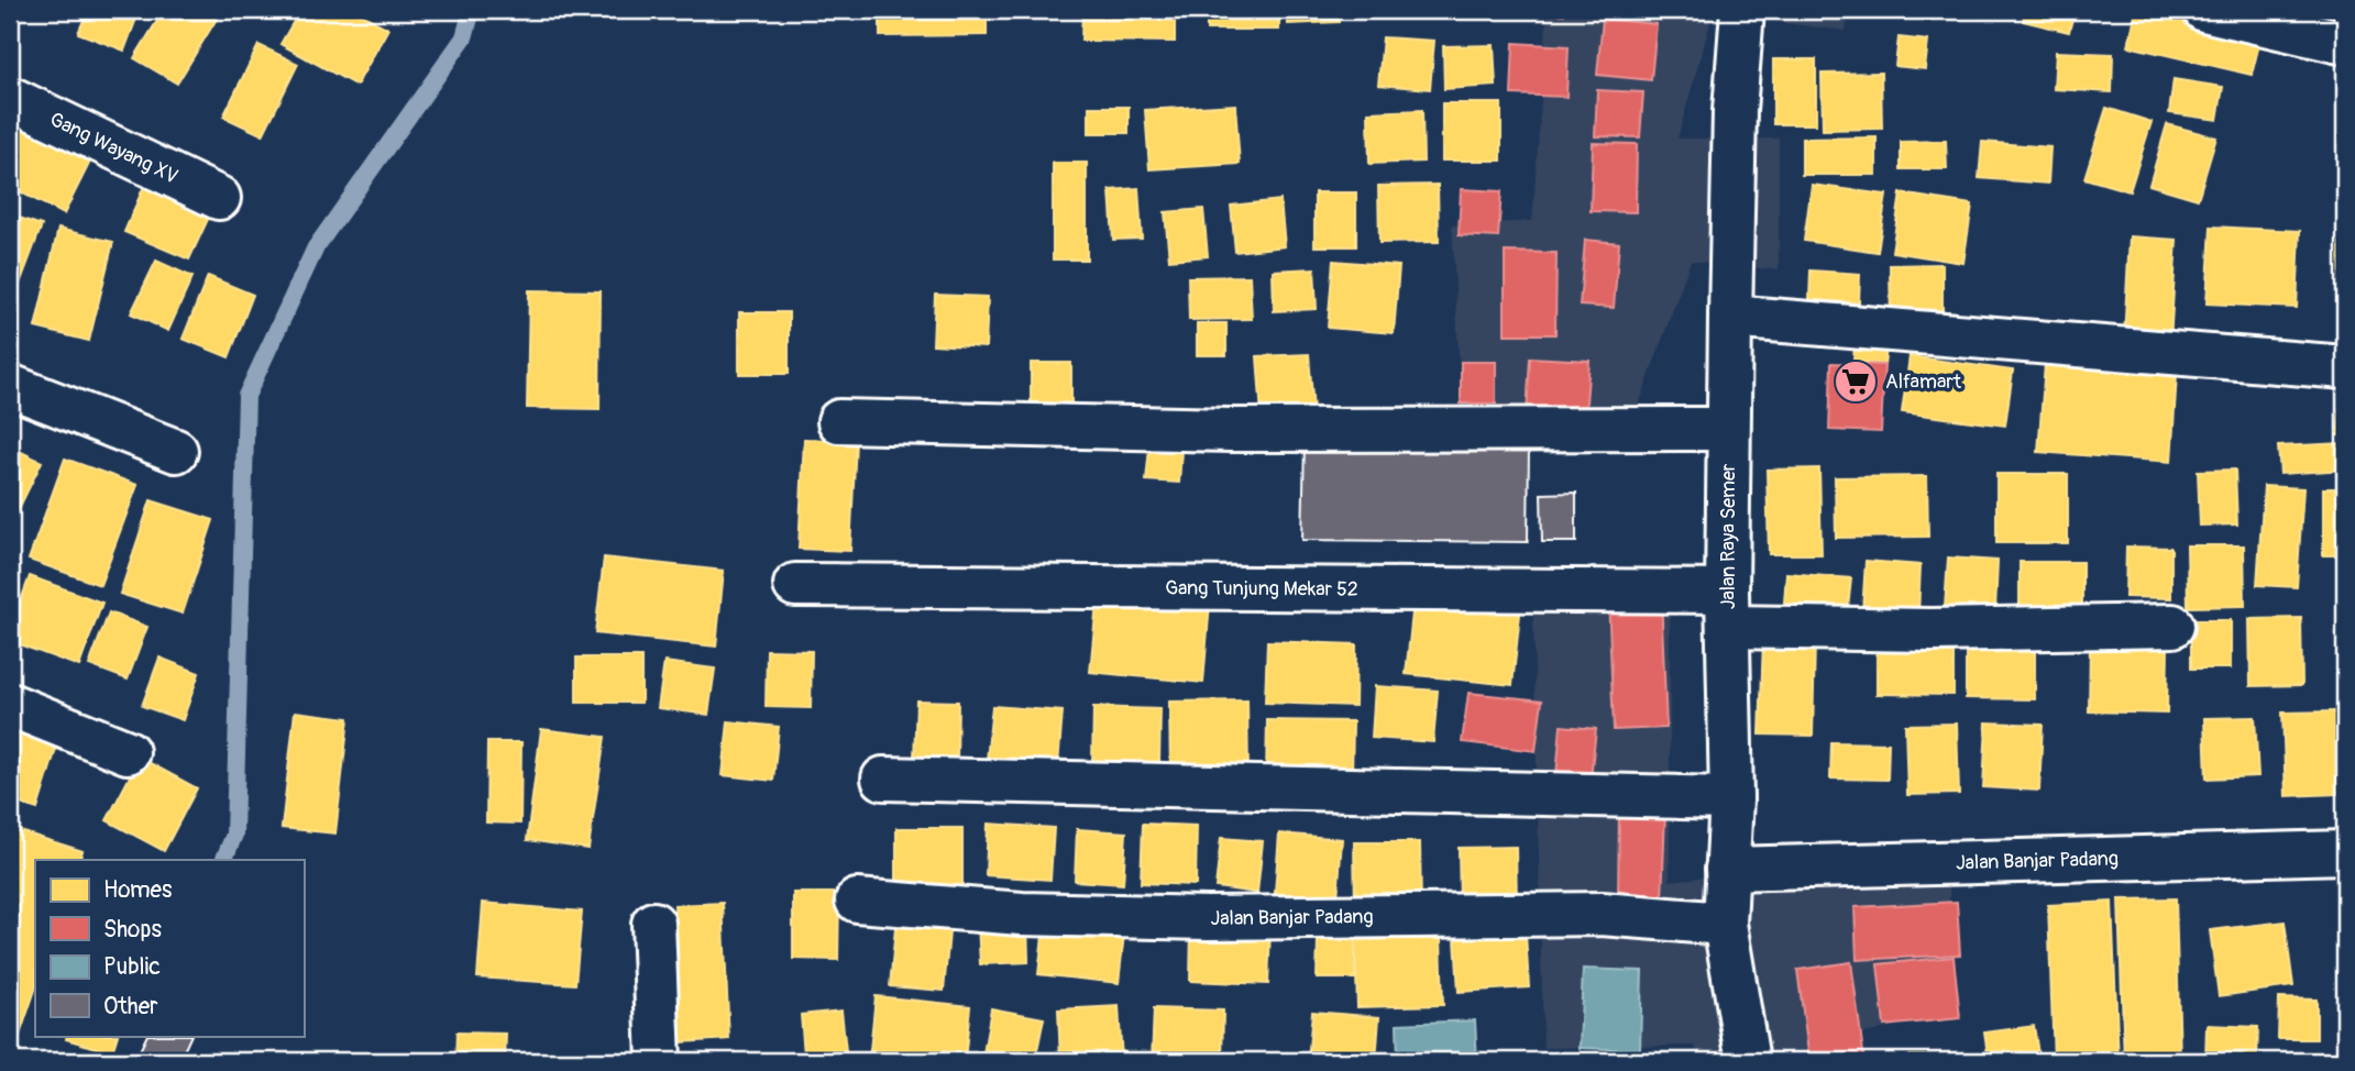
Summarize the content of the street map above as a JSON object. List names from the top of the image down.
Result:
{
  "streets": {
    "street": [
      "Gang Wayang XV",
      "Jalan Raya Semer",
      "Gang Tunjung Mekar 52",
      "Jalan Banjar Padang"
    ]
  },
  "crossings": [
    ["Jalan Raya Semer", "Gang Tunjung Mekar 52"],
    ["Jalan Raya Semer", "Jalan Banjar Padang"]
  ],
  "places": {
    "supermarket": ["Alfamart"]
  },
  "legend": [
    "Homes",
    "Shops",
    "Public",
    "Other"
  ]
}
